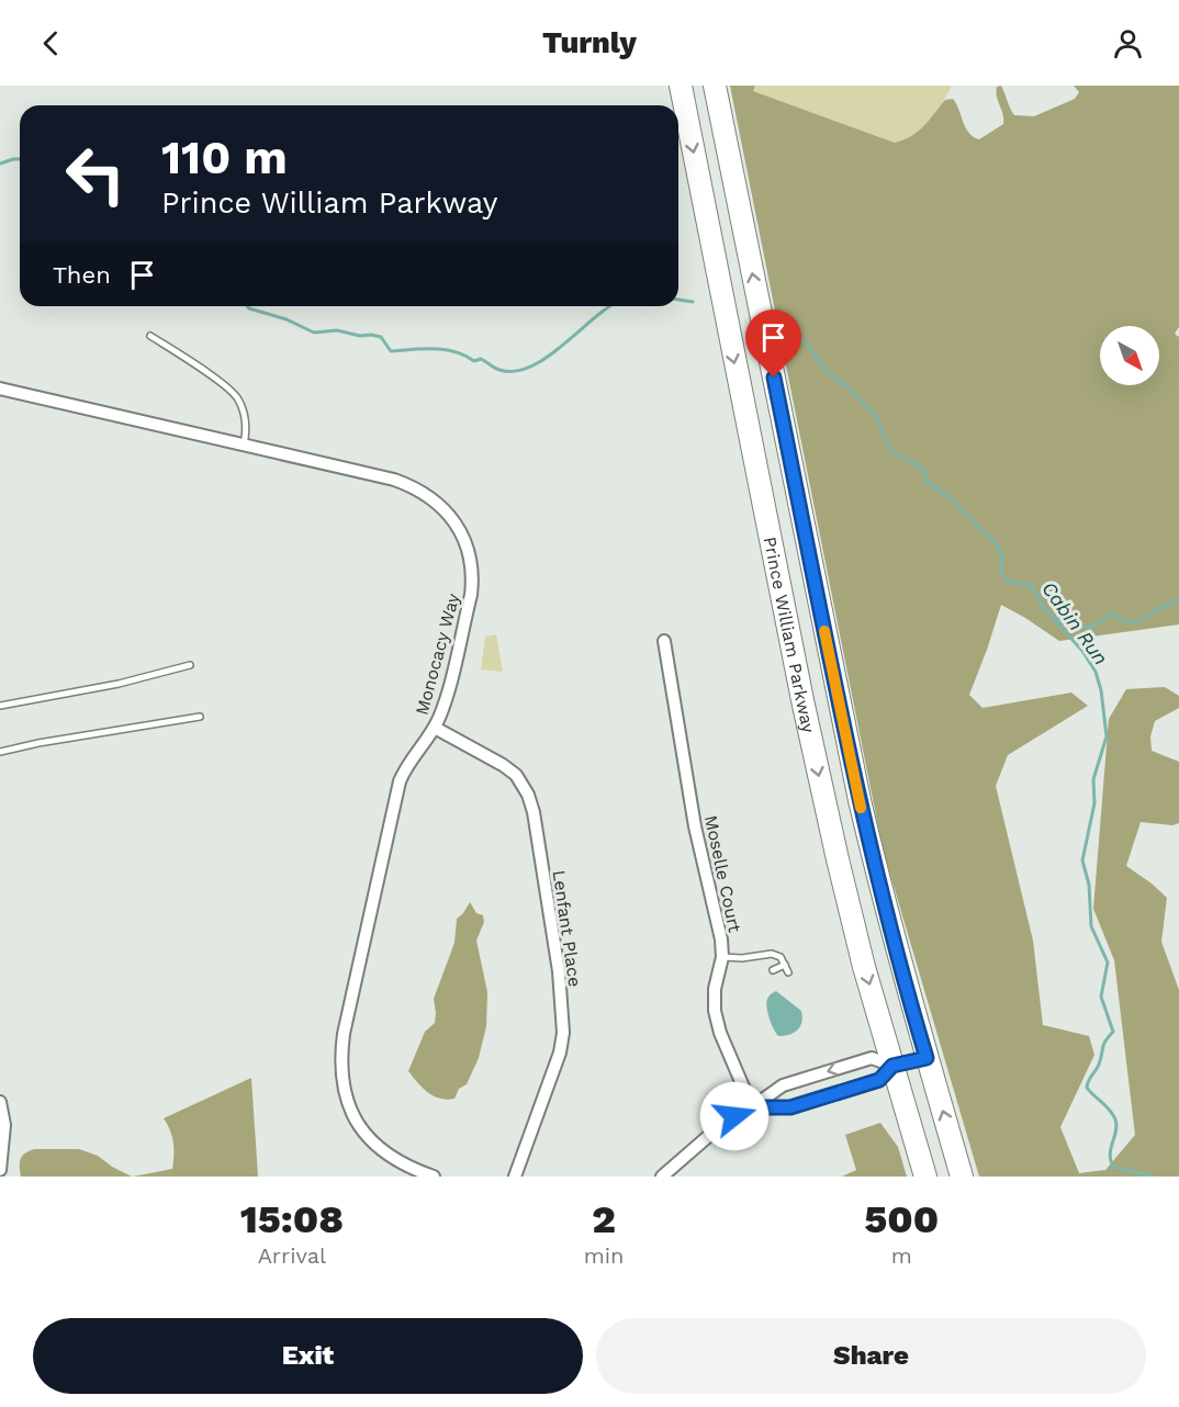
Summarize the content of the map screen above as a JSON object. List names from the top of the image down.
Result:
{
  "streets": {
    "highway": ["Prince William Parkway"],
    "street": ["Monocacy Way", "Moselle Court", "Lenfant Place"]
  },
  "crossings": [
    ["Monocacy Way", "Lenfant Place"]
  ],
  "water": ["Cabin Run"],
  "north": "bottom right",
  "page": {
    "header": "Turnly",
    "turn": ["110 m", "Prince William Parkway"],
    "then": "Then",
    "eta": [
      "15:08",
      "Arrival",
      "2",
      "min",
      "500",
      "m"
    ],
    "buttons": ["Exit", "Share"]
  }
}
